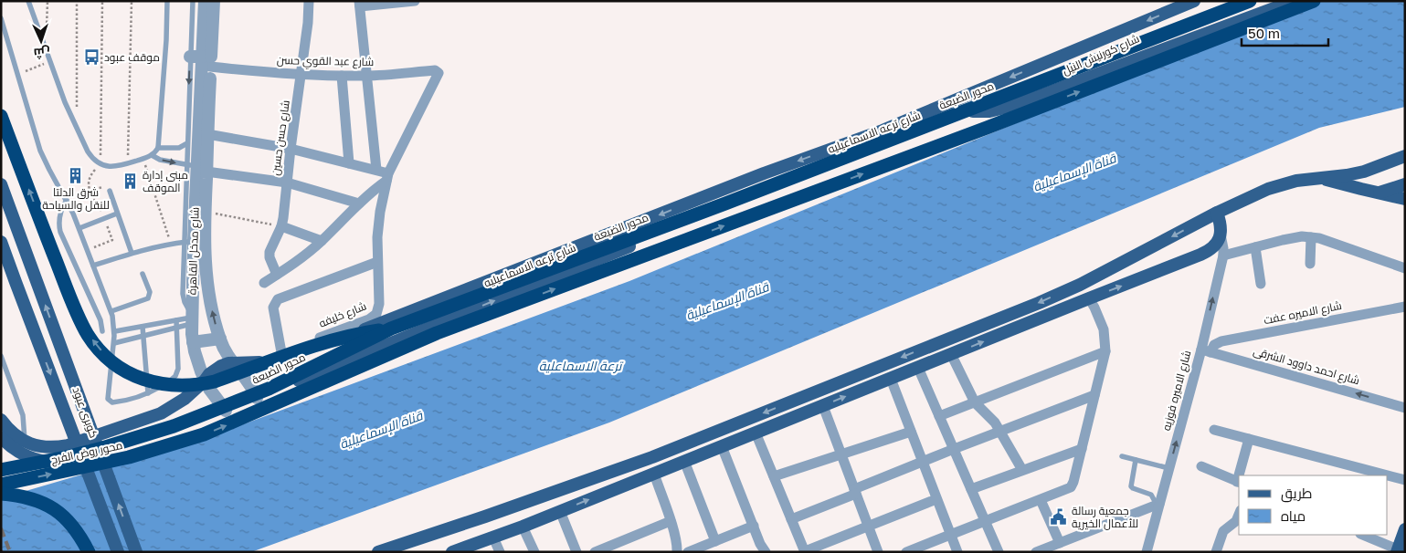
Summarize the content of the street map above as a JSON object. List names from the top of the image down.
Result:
{
  "streets": {
    "highway": ["محور الضبعة", "محور روض الفرج"],
    "main road": ["شارع كورنيش النيل", "شارع ترعه الاسماعيليه", "كوبرى عبود"],
    "street": [
      "شارع عبد القوي حسن",
      "شارع حسن حسين",
      "شارع مدخل القاهرة",
      "شارع الاميره عفت",
      "شارع خليفه",
      "شارع احمد داوود الشرقى",
      "شارع الاميره فوزيه"
    ]
  },
  "crossings": [
    ["شارع كورنيش النيل", "شارع ترعه الاسماعيليه"],
    ["شارع عبد القوي حسن", "شارع حسن حسين"],
    ["شارع عبد القوي حسن", "شارع مدخل القاهرة"],
    ["شارع عبد القوي حسن", "شارع خليفه"],
    ["شارع ترعه الاسماعيليه", "شارع مدخل القاهرة"],
    ["شارع ترعه الاسماعيليه", "شارع خليفه"],
    ["شارع مدخل القاهرة", "شارع خليفه"],
    ["شارع الاميره عفت", "شارع احمد داوود الشرقى"],
    ["شارع الاميره عفت", "شارع الاميره فوزيه"],
    ["شارع احمد داوود الشرقى", "شارع الاميره فوزيه"]
  ],
  "one_way": ["محور روض الفرج"],
  "water": ["قناة الإسماعيلية", "ترعة الاسماعلية"],
  "places": {
    "bus stop": ["موقف عبود"],
    "building": ["شرق الدلتا للنقل والسياحة", "مبنى إدارة الموقف"],
    "public building": ["جمعية رسالة للأعمال الخيرية"]
  },
  "legend": ["طريق", "مياه"],
  "scale_bar": "50 m",
  "north": "bottom"
}
